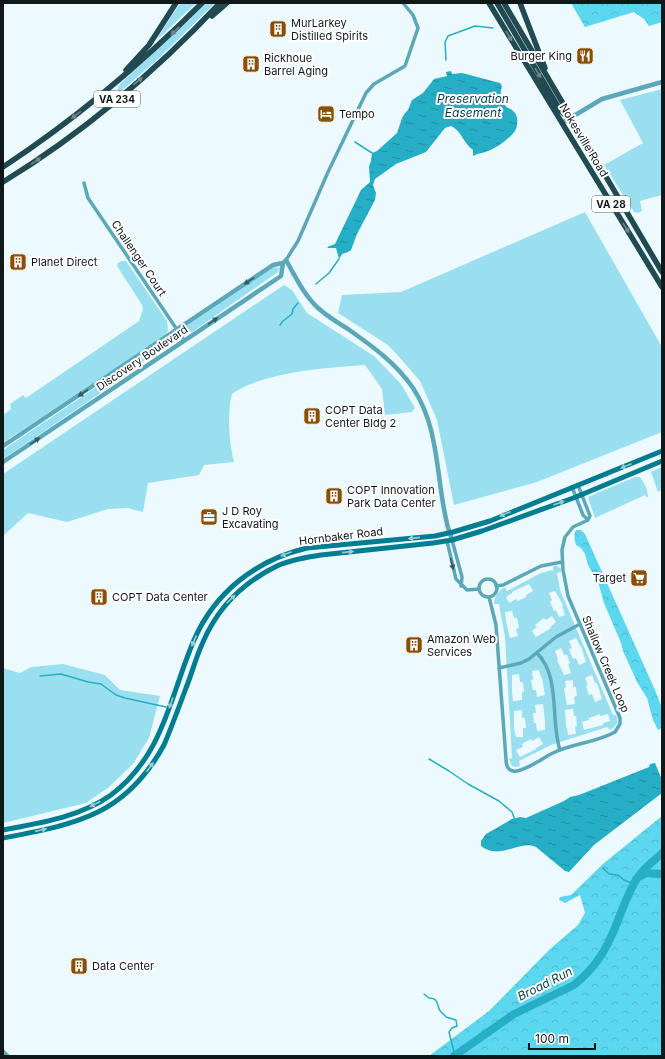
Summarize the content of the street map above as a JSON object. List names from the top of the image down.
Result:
{
  "streets": {
    "highway": ["VA 234", "Nokesville Road", "VA 28"],
    "main road": ["Hornbaker Road"],
    "street": ["Challenger Court", "Discovery Boulevard", "Shallow Creek Loop"]
  },
  "crossings": [
    ["Challenger Court", "Discovery Boulevard"]
  ],
  "water": ["Preservation Easement", "Broad Run"],
  "places": {
    "building": [
      "MurLarkey Distilled Spirits",
      "Rickhoue Barrel Aging",
      "Planet Direct",
      "COPT Data Center Bldg 2",
      "COPT Innovation Park Data Center",
      "COPT Data Center",
      "Amazon Web Services",
      "Data Center"
    ],
    "restaurant": ["Burger King"],
    "hotel": ["Tempo"],
    "office": ["J D Roy Excavating"],
    "supermarket": ["Target"]
  },
  "scale_bar": "100 m"
}
